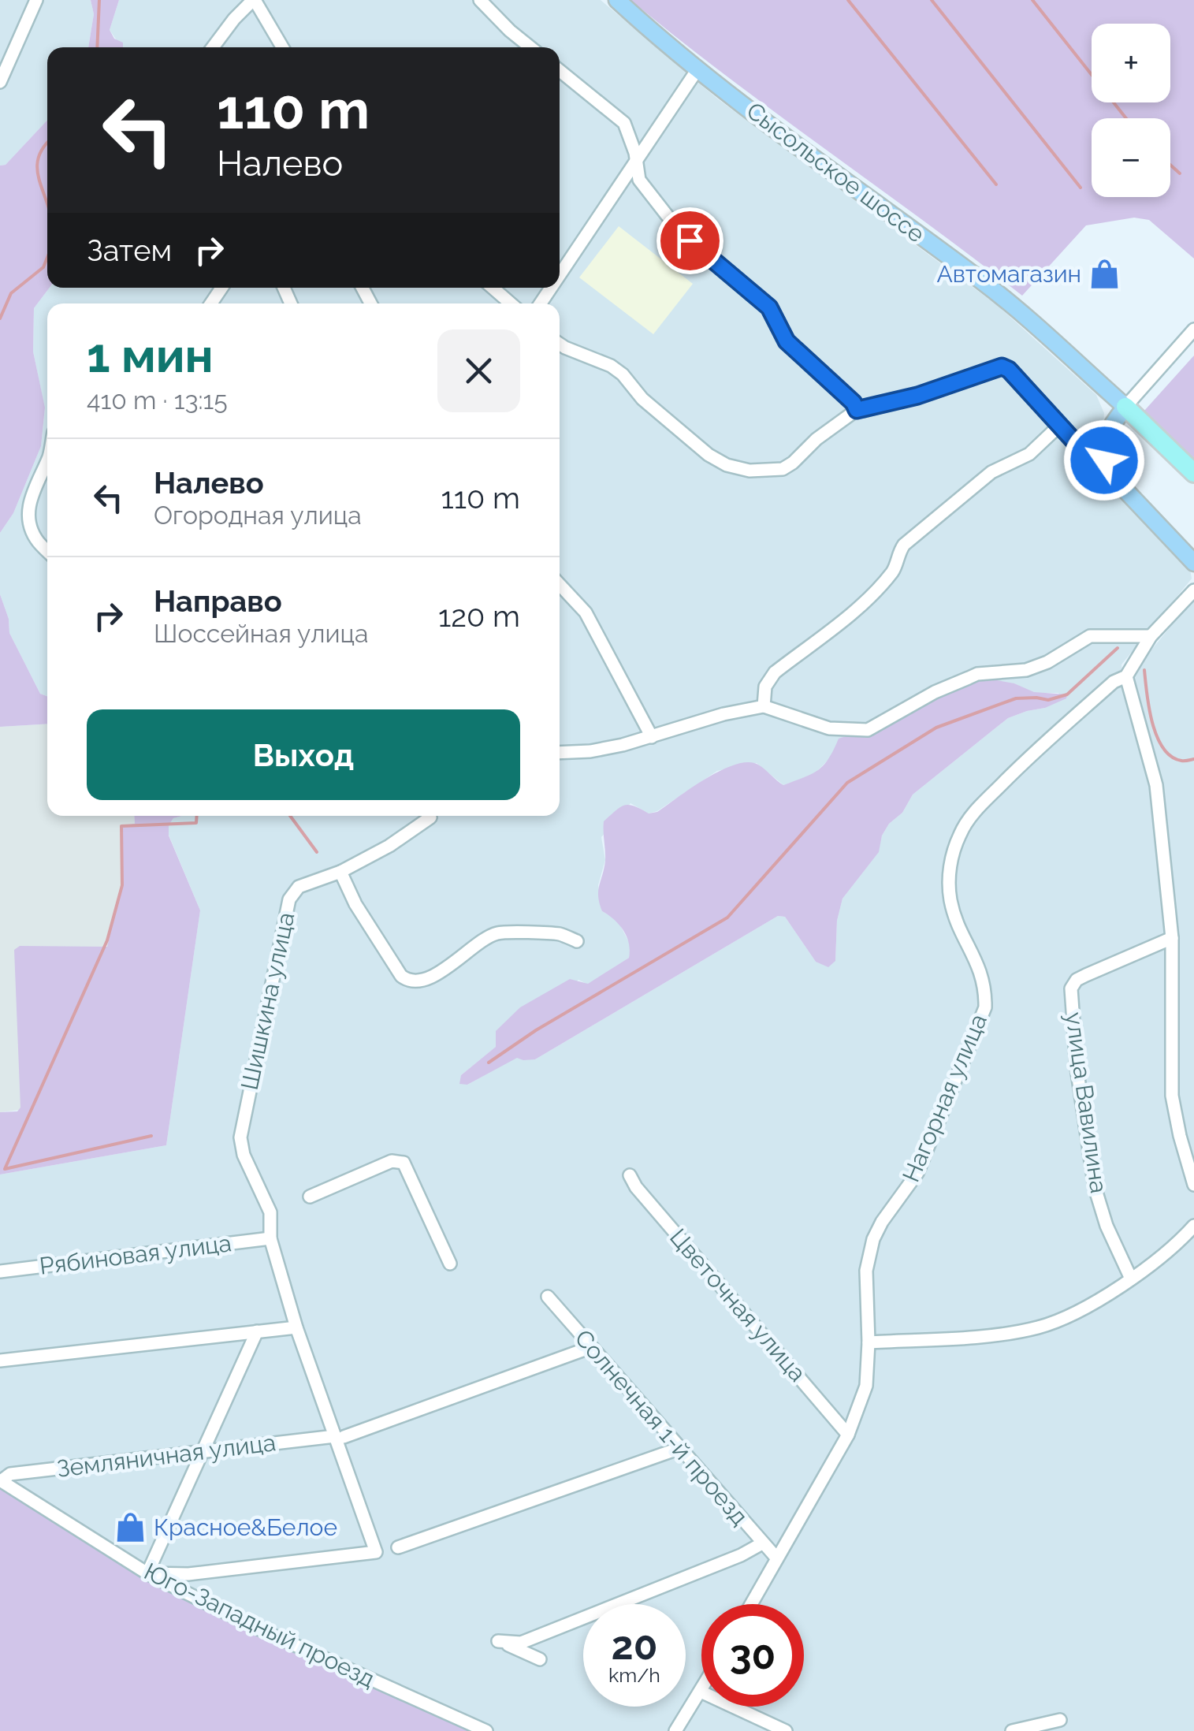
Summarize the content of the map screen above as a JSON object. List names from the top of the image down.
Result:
{
  "streets": {
    "highway": ["Сысольское шоссе"],
    "street": [
      "Шишкина улица",
      "Нагорная улица",
      "улица Вавилина",
      "Рябиновая улица",
      "Цветочная улица",
      "Солнечная 1-й проезд",
      "Земляничная улица",
      "Юго-Западный проезд"
    ]
  },
  "crossings": [
    ["Шишкина улица", "Рябиновая улица"],
    ["Шишкина улица", "Земляничная улица"],
    ["Шишкина улица", "Юго-Западный проезд"],
    ["Нагорная улица", "Цветочная улица"],
    ["Нагорная улица", "Солнечная 1-й проезд"],
    ["Солнечная 1-й проезд", "Земляничная улица"],
    ["Земляничная улица", "Юго-Западный проезд"]
  ],
  "places": {
    "shop": ["Автомагазин", "Красное&Белое"]
  },
  "page": {
    "map_buttons": ["+", "−"],
    "turn": ["110 m", "Налево"],
    "then": "Затем",
    "heading": ["1 мин", "410 m · 13:15"],
    "list": [
      {
        "name": "Налево",
        "note": "Огородная улица",
        "value": "110 m"
      },
      {
        "name": "Направо",
        "note": "Шоссейная улица",
        "value": "120 m"
      }
    ],
    "buttons": "Выход",
    "speed": "20 km/h",
    "limit": "30"
  }
}
